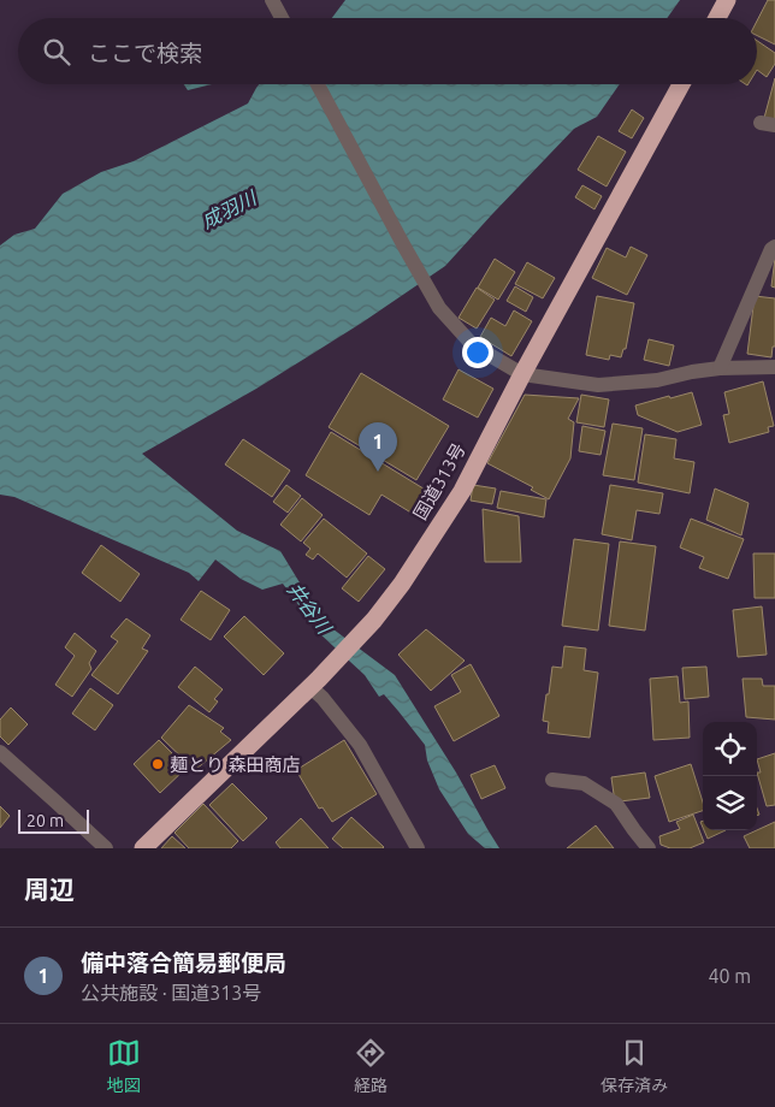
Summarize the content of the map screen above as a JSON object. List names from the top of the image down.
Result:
{
  "streets": {
    "highway": ["国道313号"]
  },
  "water": ["成羽川", "井谷川"],
  "places": ["麺とり 森田商店"],
  "scale_bar": "20 m",
  "page": {
    "search": "ここで検索",
    "pins": "1",
    "scale": "20 m",
    "heading": "周辺",
    "list": [
      {
        "mark": "1",
        "name": "備中落合簡易郵便局",
        "note": "公共施設 · 国道313号",
        "value": "40 m"
      }
    ],
    "nav": ["地図", "経路", "保存済み"]
  }
}
